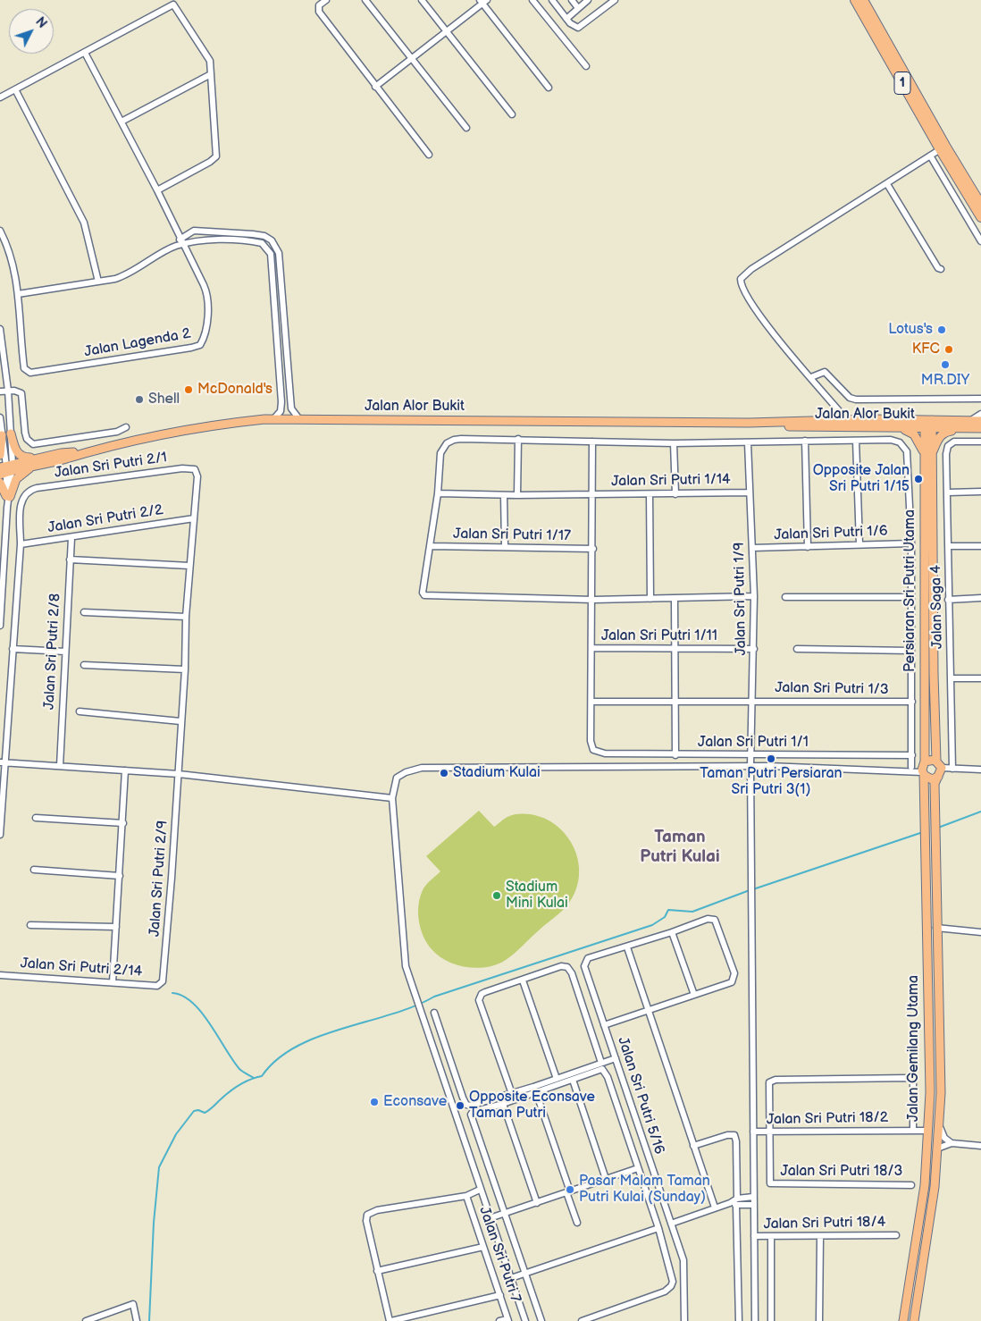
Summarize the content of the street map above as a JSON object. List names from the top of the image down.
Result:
{
  "streets": {
    "highway": ["1"],
    "main road": ["Jalan Alor Bukit", "Persiaran Sri Putri Utama", "Jalan Gemilang Utama"],
    "street": [
      "Jalan Lagenda 2",
      "Jalan Sri Putri 2/1",
      "Jalan Sri Putri 1/14",
      "Jalan Sri Putri 2/2",
      "Jalan Sri Putri 1/6",
      "Jalan Sri Putri 1/17",
      "Jalan Sri Putri 1/9",
      "Jalan Saga 4",
      "Jalan Sri Putri 1/11",
      "Jalan Sri Putri 2/8",
      "Jalan Sri Putri 1/3",
      "Jalan Sri Putri 1/1",
      "Jalan Sri Putri 2/9",
      "Jalan Sri Putri 2/14",
      "Jalan Sri Putri 5/16",
      "Jalan Sri Putri 18/2",
      "Jalan Sri Putri 18/3",
      "Jalan Sri Putri 18/4",
      "Jalan Sri Putri 7"
    ]
  },
  "crossings": [
    ["Jalan Alor Bukit", "Persiaran Sri Putri Utama"],
    ["Jalan Sri Putri 2/1", "Jalan Sri Putri 2/2"],
    ["Jalan Sri Putri 2/1", "Jalan Sri Putri 2/9"],
    ["Jalan Sri Putri 1/14", "Jalan Sri Putri 1/9"],
    ["Jalan Sri Putri 2/2", "Jalan Sri Putri 2/8"],
    ["Jalan Sri Putri 2/2", "Jalan Sri Putri 2/9"],
    ["Jalan Sri Putri 1/6", "Jalan Sri Putri 1/9"],
    ["Persiaran Sri Putri Utama", "Jalan Gemilang Utama"],
    ["Jalan Sri Putri 1/9", "Jalan Sri Putri 1/11"],
    ["Jalan Sri Putri 1/9", "Jalan Sri Putri 1/3"],
    ["Jalan Sri Putri 1/9", "Jalan Sri Putri 1/1"],
    ["Jalan Sri Putri 1/9", "Jalan Sri Putri 18/2"],
    ["Jalan Sri Putri 1/9", "Jalan Sri Putri 18/4"],
    ["Jalan Sri Putri 1/3", "Jalan Sri Putri 1/1"],
    ["Jalan Sri Putri 2/9", "Jalan Sri Putri 2/14"],
    ["Jalan Gemilang Utama", "Jalan Sri Putri 18/2"],
    ["Jalan Sri Putri 18/2", "Jalan Sri Putri 18/3"]
  ],
  "districts": ["Taman Putri Kulai"],
  "places": [
    "Lotus's",
    "KFC",
    "MR.DIY",
    "McDonald's",
    "Shell",
    "Opposite Jalan Sri Putri 1/15",
    "Taman Putri Persiaran Sri Putri 3(1)",
    "Stadium Kulai",
    "Stadium Mini Kulai",
    "Econsave",
    "Opposite Econsave Taman Putri",
    "Pasar Malam Taman Putri Kulai (Sunday)"
  ],
  "north": "top right"
}
